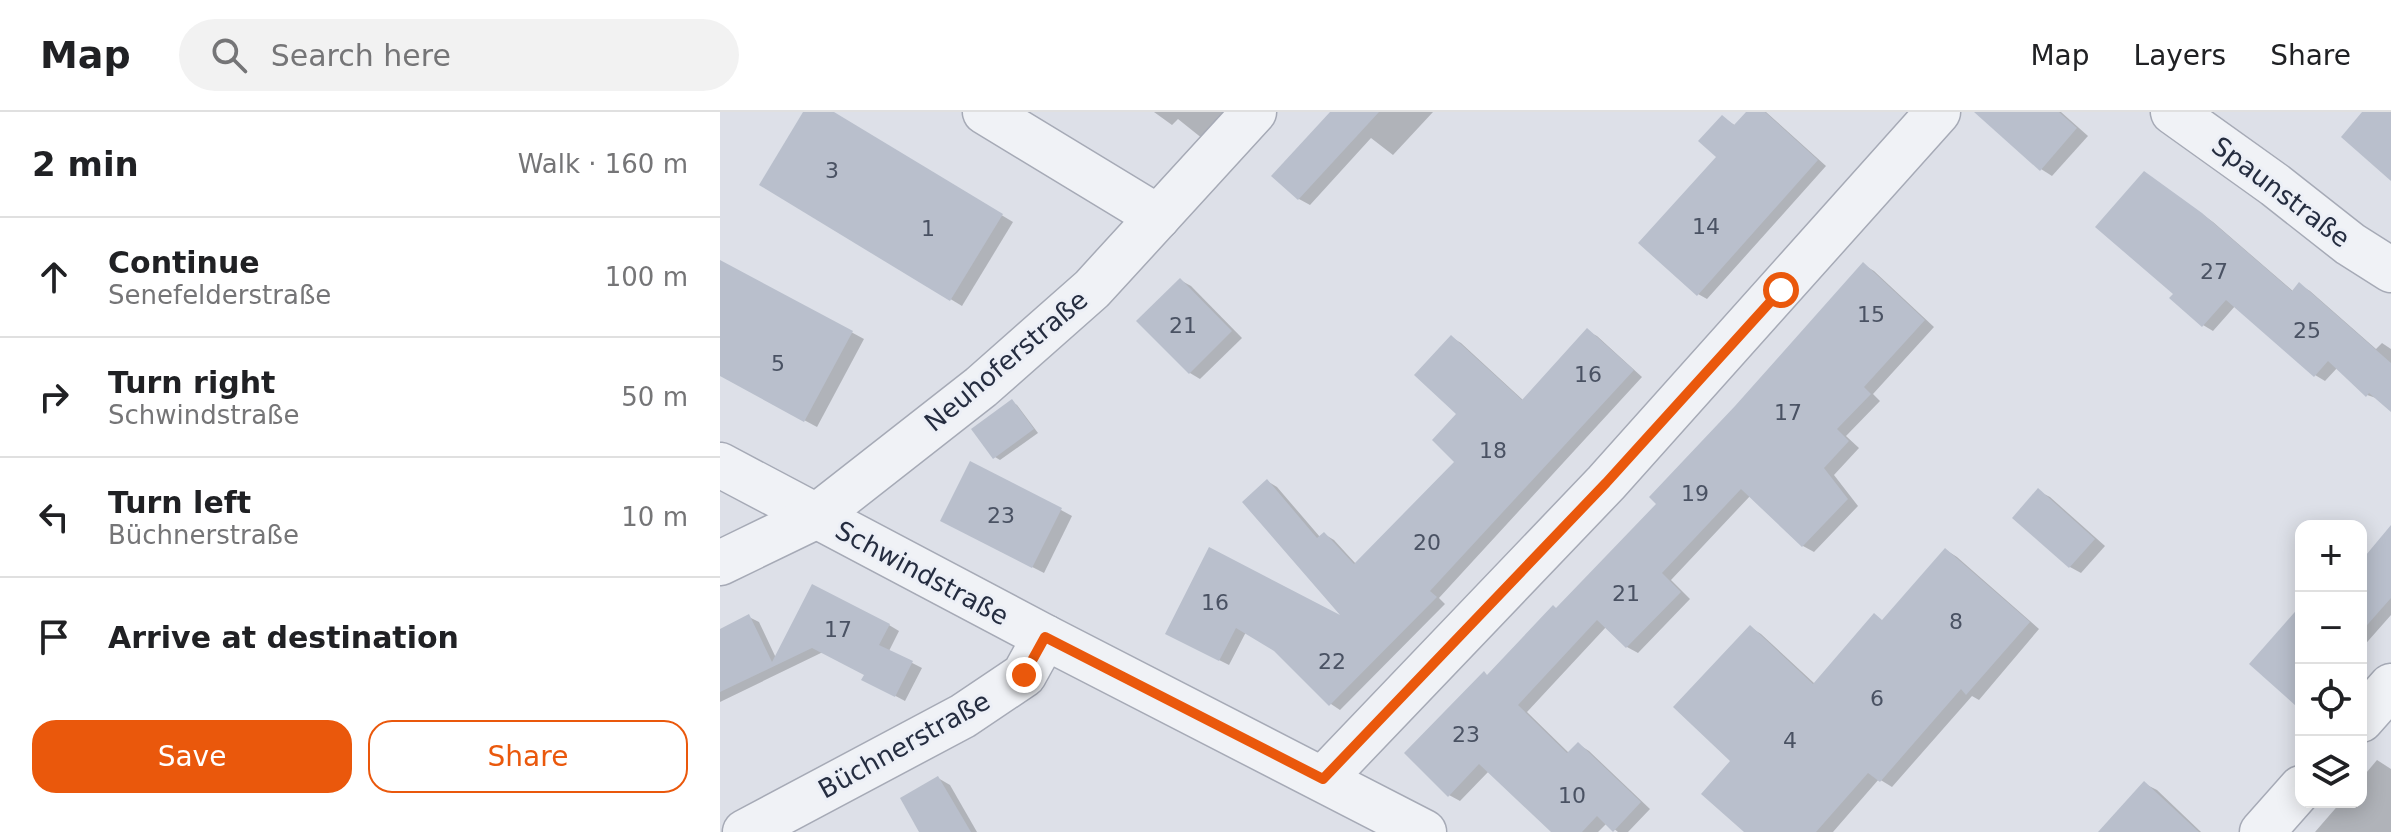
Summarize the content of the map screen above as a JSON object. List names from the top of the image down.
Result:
{
  "streets": {
    "street": [
      "Spaunstraße",
      "Neuhoferstraße",
      "Schwindstraße",
      "Büchnerstraße"
    ]
  },
  "crossings": [
    ["Neuhoferstraße", "Schwindstraße"],
    ["Schwindstraße", "Büchnerstraße"]
  ],
  "house_numbers": [
    "3",
    "14",
    "1",
    "27",
    "15",
    "21",
    "25",
    "5",
    "16",
    "17",
    "18",
    "19",
    "23",
    "20",
    "21",
    "16",
    "8",
    "17",
    "22",
    "6",
    "23",
    "4",
    "10"
  ],
  "page": {
    "header": "Map",
    "search": "Search here",
    "nav": ["Map", "Layers", "Share"],
    "heading": ["2 min", "Walk · 160 m"],
    "list": [
      ["Continue", "Senefelderstraße", "100 m"],
      ["Turn right", "Schwindstraße", "50 m"],
      ["Turn left", "Büchnerstraße", "10 m"],
      "Arrive at destination"
    ],
    "map_buttons": ["+", "−"],
    "buttons": ["Save", "Share"]
  }
}
